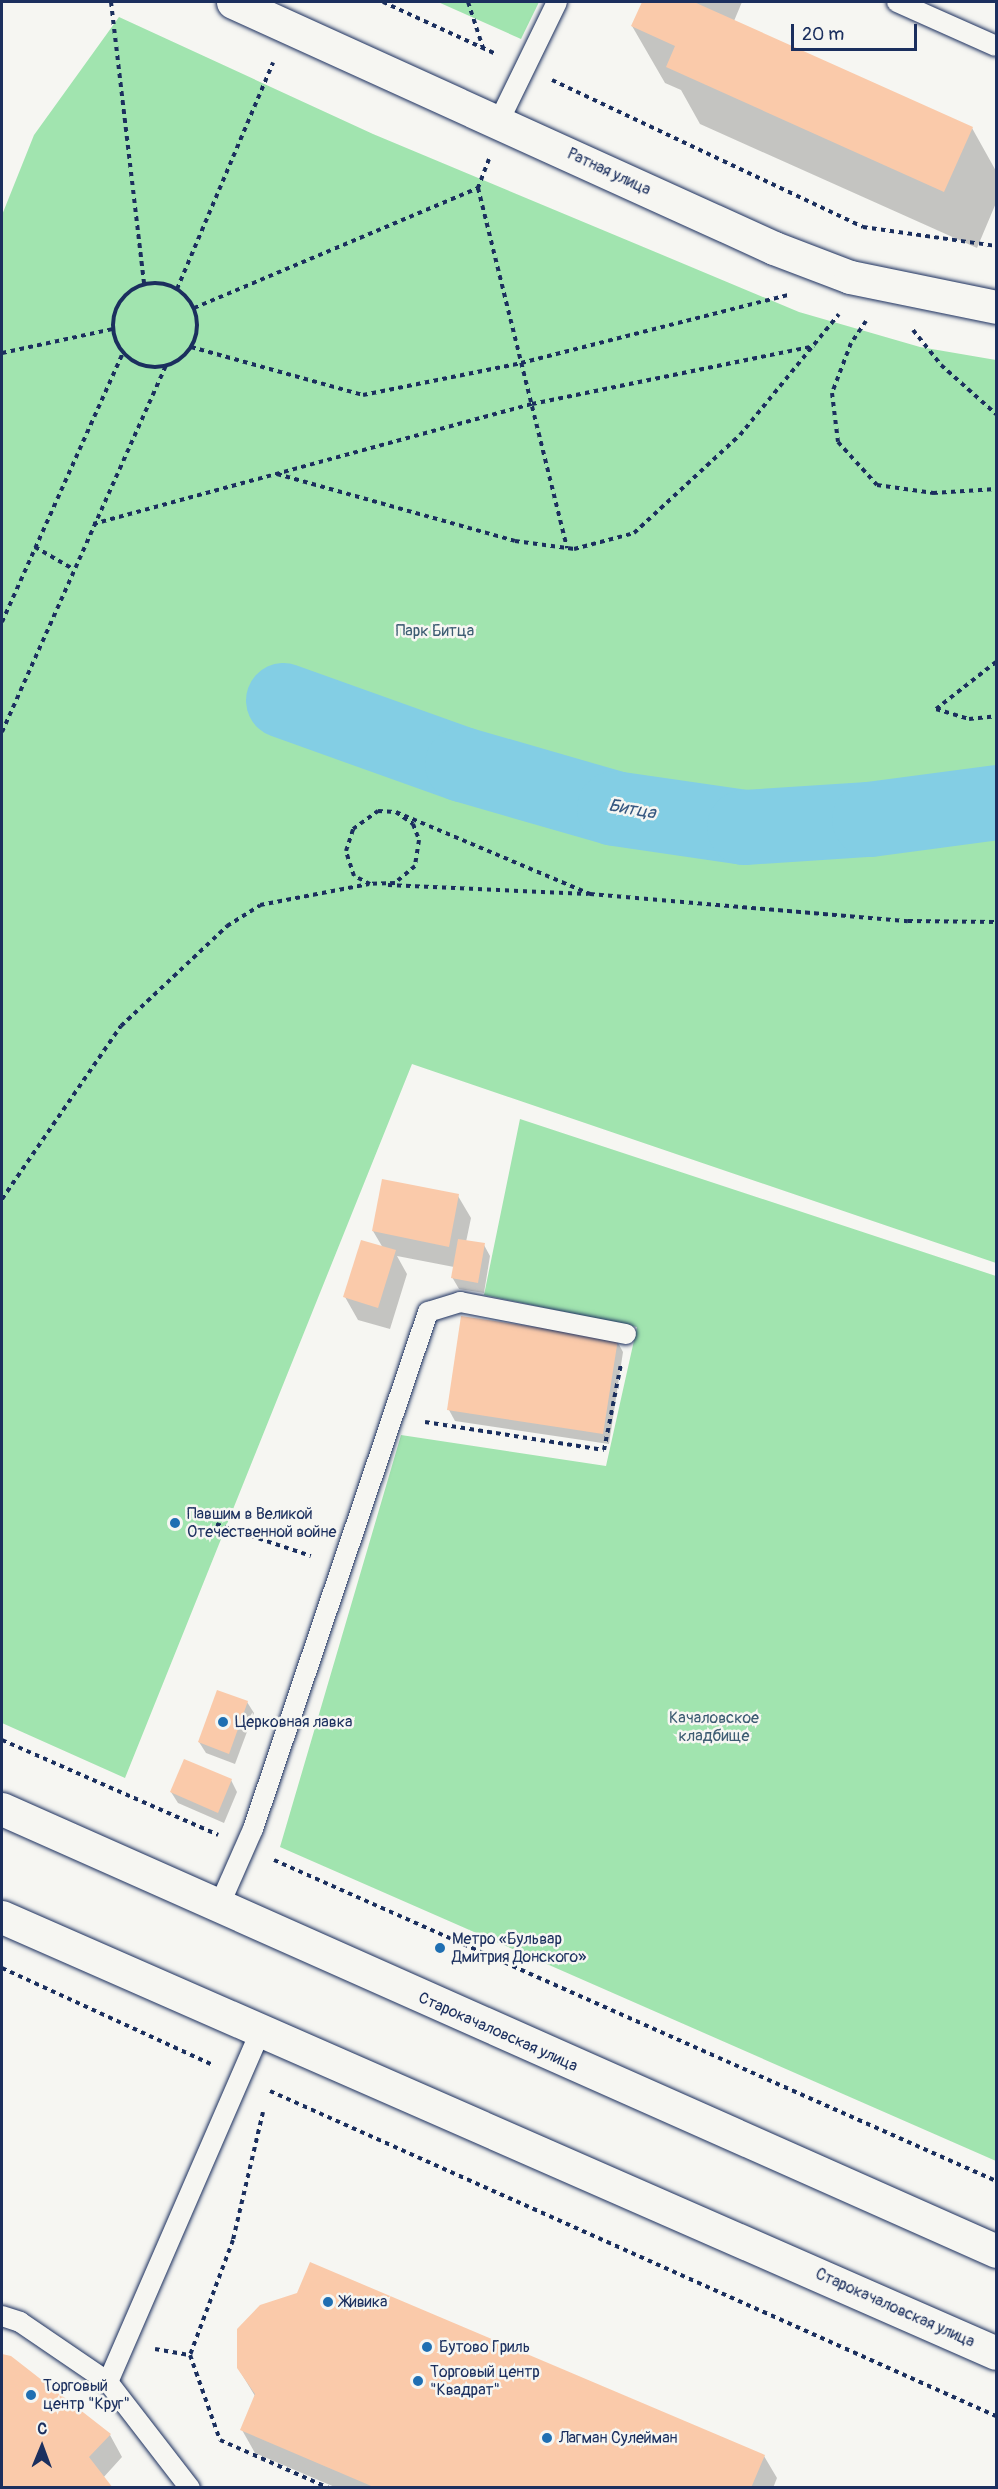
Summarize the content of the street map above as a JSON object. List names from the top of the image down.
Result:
{
  "streets": {
    "street": ["Ратная улица", "Старокачаловская улица"]
  },
  "water": ["Битца"],
  "parks": ["Парк Битца", "Качаловское кладбище"],
  "places": [
    "Павшим в Великой Отечественной войне",
    "Церковная лавка",
    "Метро «Бульвар Дмитрия Донского»",
    "Живика",
    "Бутово Гриль",
    "Торговый центр \"Квадрат\"",
    "Торговый центр \"Круг\"",
    "Лагман Сулейман"
  ],
  "scale_bar": "20 m",
  "north": "top"
}
